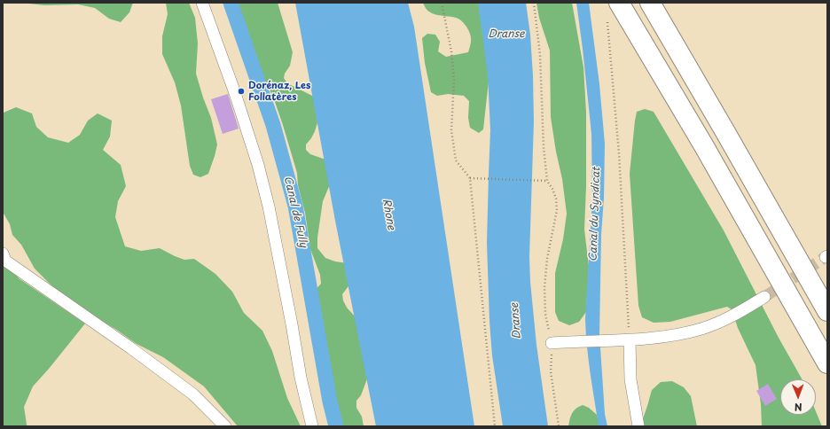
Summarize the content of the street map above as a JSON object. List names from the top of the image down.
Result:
{
  "water": [
    "Dranse",
    "Canal de Fully",
    "Rhone",
    "Canal du Syndicat"
  ],
  "places": ["Dorénaz, Les Follatères"],
  "north": "bottom"
}
